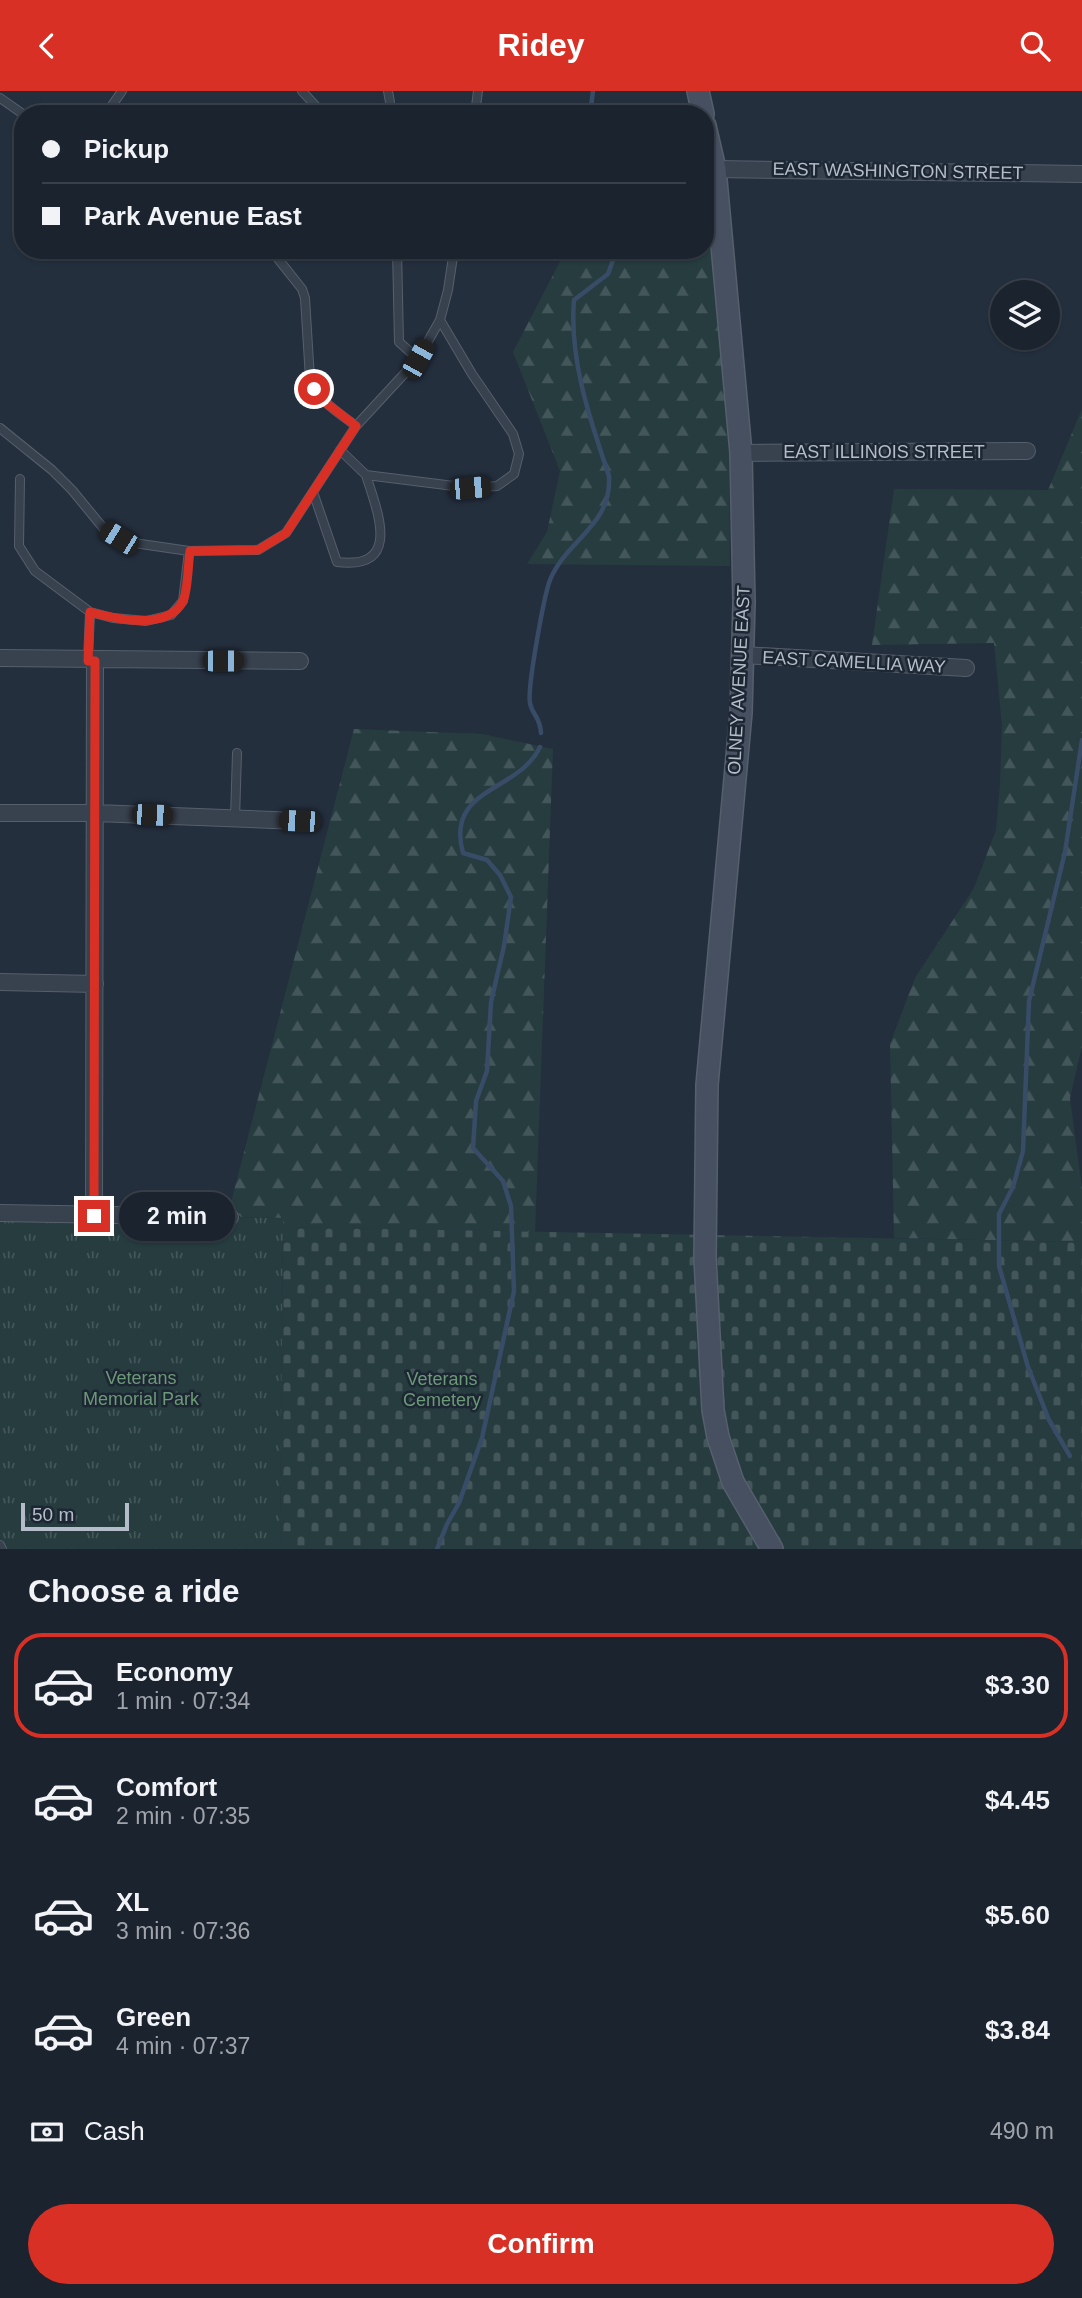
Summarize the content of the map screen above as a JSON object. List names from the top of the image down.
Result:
{
  "streets": {
    "main road": ["OLNEY AVENUE EAST"],
    "street": ["EAST WASHINGTON STREET", "EAST ILLINOIS STREET", "EAST CAMELLIA WAY"]
  },
  "crossings": [
    ["EAST WASHINGTON STREET", "OLNEY AVENUE EAST"],
    ["EAST ILLINOIS STREET", "OLNEY AVENUE EAST"],
    ["EAST CAMELLIA WAY", "OLNEY AVENUE EAST"]
  ],
  "parks": ["Veterans Memorial Park", "Veterans Cemetery"],
  "scale_bar": "50 m",
  "page": {
    "header": "Ridey",
    "banner": ["Pickup", "Park Avenue East"],
    "bubble": "2 min",
    "scale": "50 m",
    "heading": "Choose a ride",
    "list": [
      {
        "name": "Economy",
        "note": "1 min · 07:34",
        "value": "$3.30"
      },
      {
        "name": "Comfort",
        "note": "2 min · 07:35",
        "value": "$4.45"
      },
      {
        "name": "XL",
        "note": "3 min · 07:36",
        "value": "$5.60"
      },
      {
        "name": "Green",
        "note": "4 min · 07:37",
        "value": "$3.84"
      }
    ],
    "pay": ["Cash", "490 m"],
    "buttons": "Confirm"
  }
}
